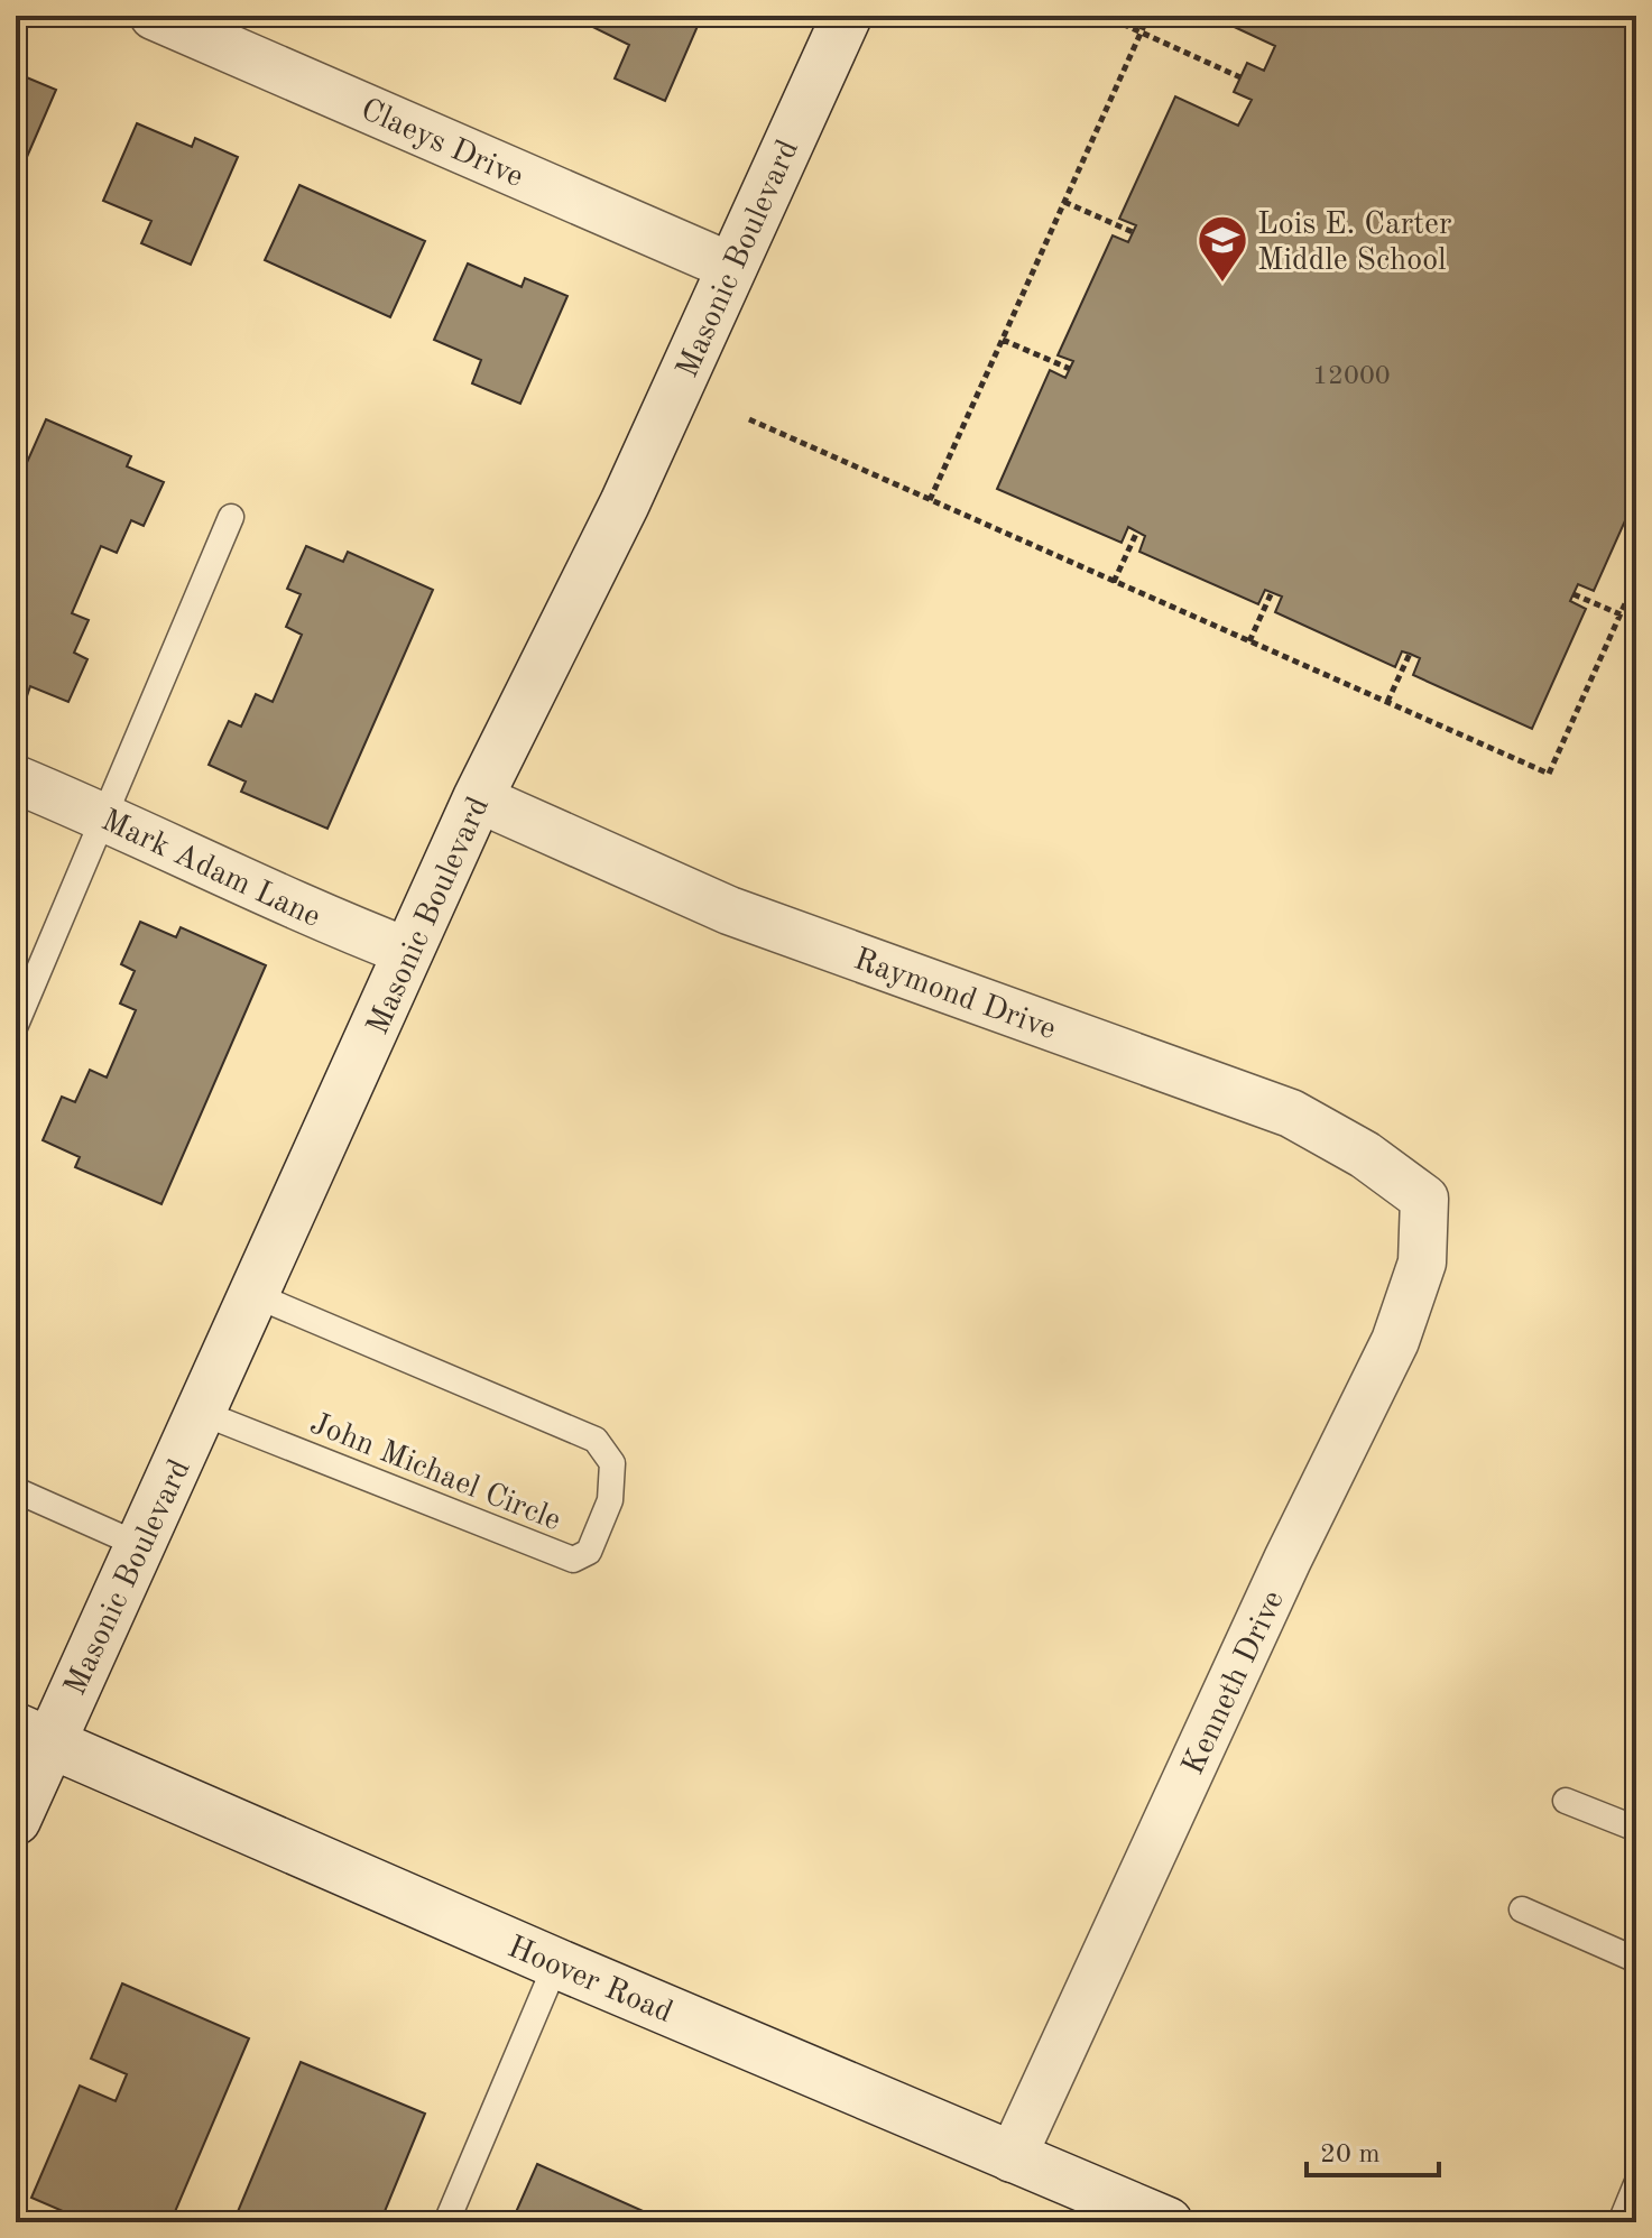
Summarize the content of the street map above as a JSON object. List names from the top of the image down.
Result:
{
  "streets": {
    "street": [
      "Claeys Drive",
      "Masonic Boulevard",
      "Mark Adam Lane",
      "Raymond Drive",
      "Kenneth Drive",
      "Hoover Road"
    ],
    "lane": ["John Michael Circle"]
  },
  "crossings": [
    ["Claeys Drive", "Masonic Boulevard"],
    ["Masonic Boulevard", "Mark Adam Lane"],
    ["Masonic Boulevard", "Raymond Drive"],
    ["Masonic Boulevard", "John Michael Circle"],
    ["Masonic Boulevard", "Hoover Road"],
    ["Raymond Drive", "Kenneth Drive"],
    ["Kenneth Drive", "Hoover Road"]
  ],
  "places": {
    "school or university": ["Lois E. Carter Middle School"]
  },
  "house_numbers": ["12000"],
  "scale_bar": "20 m"
}
